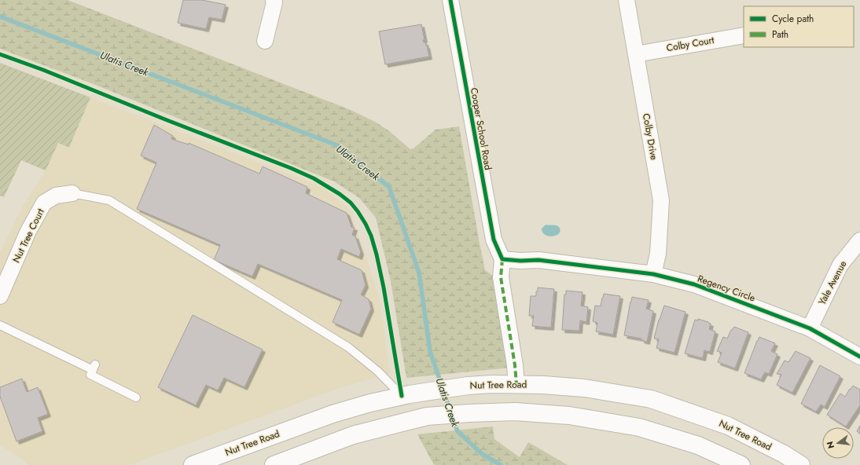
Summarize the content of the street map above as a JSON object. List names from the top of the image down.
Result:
{
  "streets": {
    "main road": ["Nut Tree Road"],
    "street": [
      "Colby Court",
      "Cooper School Road",
      "Colby Drive",
      "Nut Tree Court",
      "Yale Avenue",
      "Regency Circle"
    ]
  },
  "crossings": [
    ["Colby Court", "Colby Drive"],
    ["Cooper School Road", "Regency Circle"],
    ["Cooper School Road", "Nut Tree Road"],
    ["Colby Drive", "Regency Circle"],
    ["Yale Avenue", "Regency Circle"]
  ],
  "water": ["Ulatis Creek"],
  "legend": ["Cycle path", "Path"],
  "north": "left"
}
